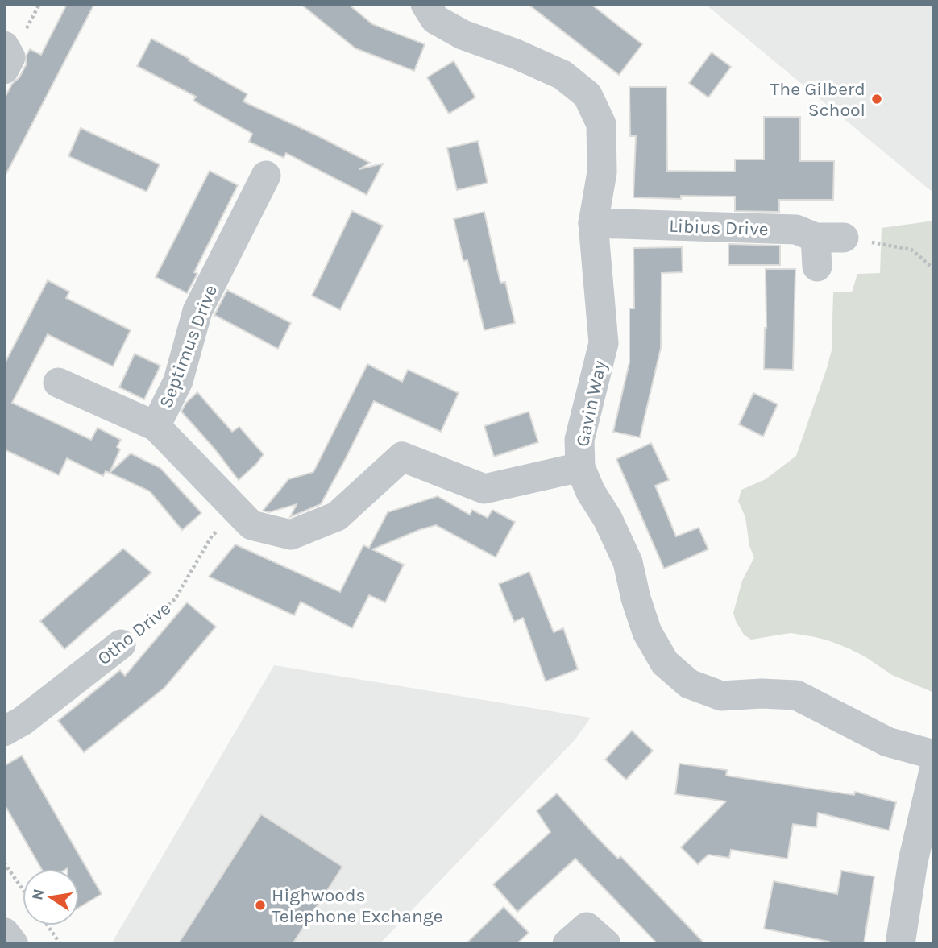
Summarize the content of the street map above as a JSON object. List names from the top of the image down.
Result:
{
  "streets": {
    "street": [
      "Libius Drive",
      "Septimus Drive",
      "Gavin Way",
      "Otho Drive"
    ]
  },
  "crossings": [
    ["Libius Drive", "Gavin Way"],
    ["Septimus Drive", "Gavin Way"],
    ["Septimus Drive", "Otho Drive"]
  ],
  "places": ["The Gilberd School", "Highwoods Telephone Exchange"],
  "north": "left"
}
